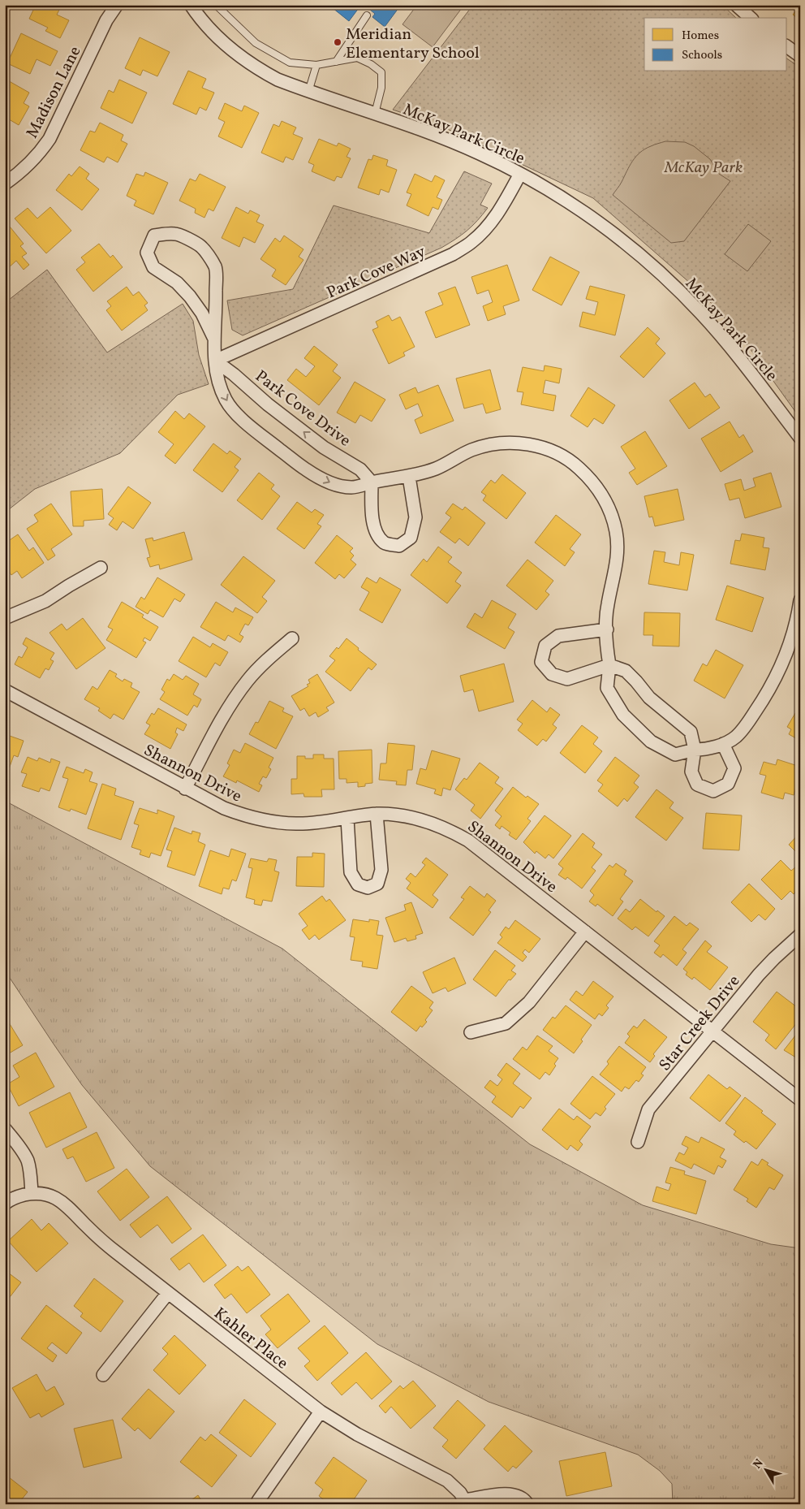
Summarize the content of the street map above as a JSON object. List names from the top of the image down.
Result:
{
  "streets": {
    "street": [
      "Madison Lane",
      "McKay Park Circle",
      "Park Cove Way",
      "Park Cove Drive",
      "Shannon Drive",
      "Star Creek Drive",
      "Kahler Place"
    ]
  },
  "crossings": [
    ["McKay Park Circle", "Park Cove Way"],
    ["Park Cove Way", "Park Cove Drive"],
    ["Shannon Drive", "Star Creek Drive"]
  ],
  "parks": ["McKay Park"],
  "places": ["Meridian Elementary School"],
  "legend": ["Homes", "Schools"],
  "north": "top left"
}
